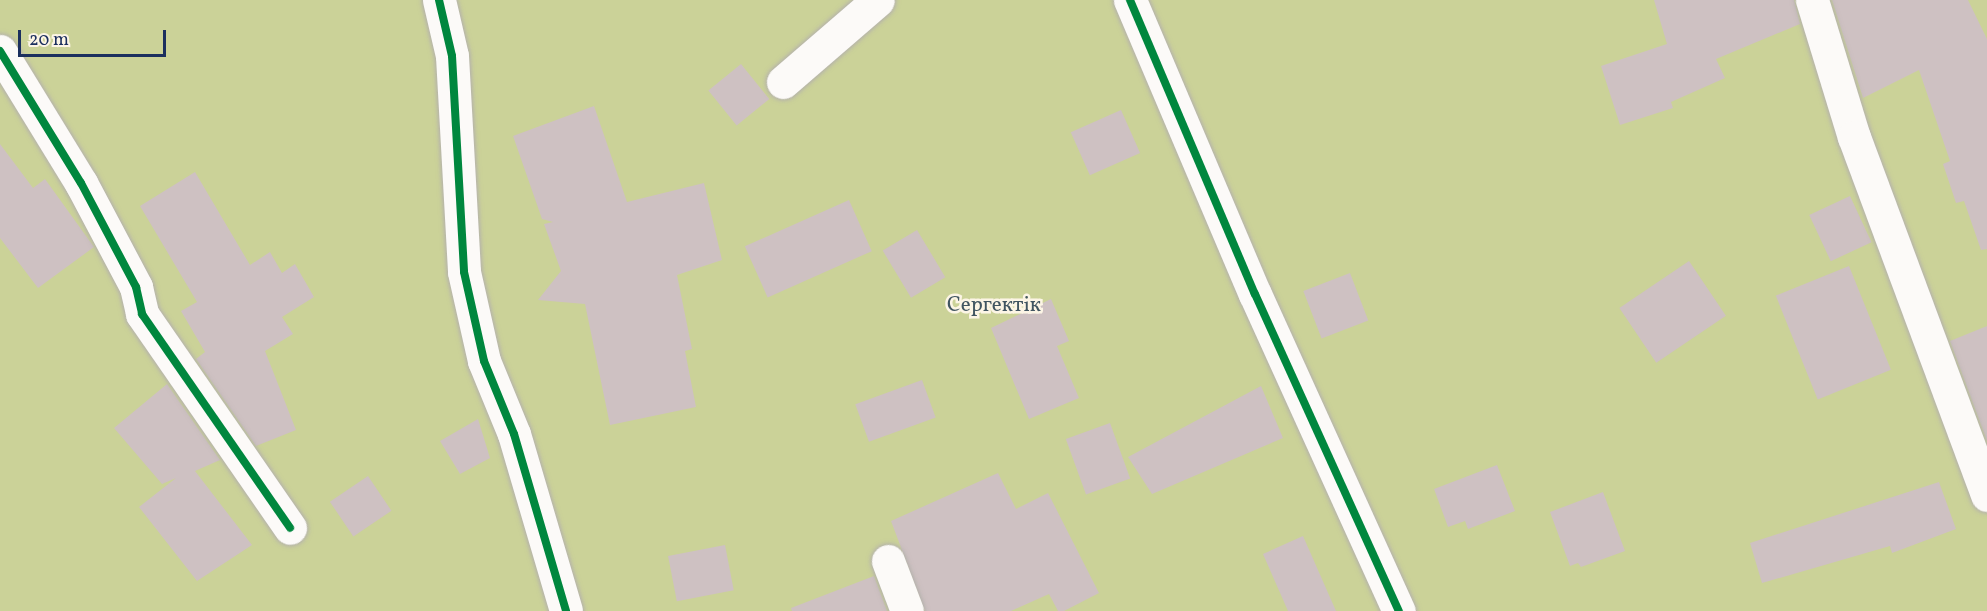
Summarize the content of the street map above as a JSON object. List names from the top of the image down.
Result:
{
  "parks": ["Сергектік"],
  "scale_bar": "20 m"
}
